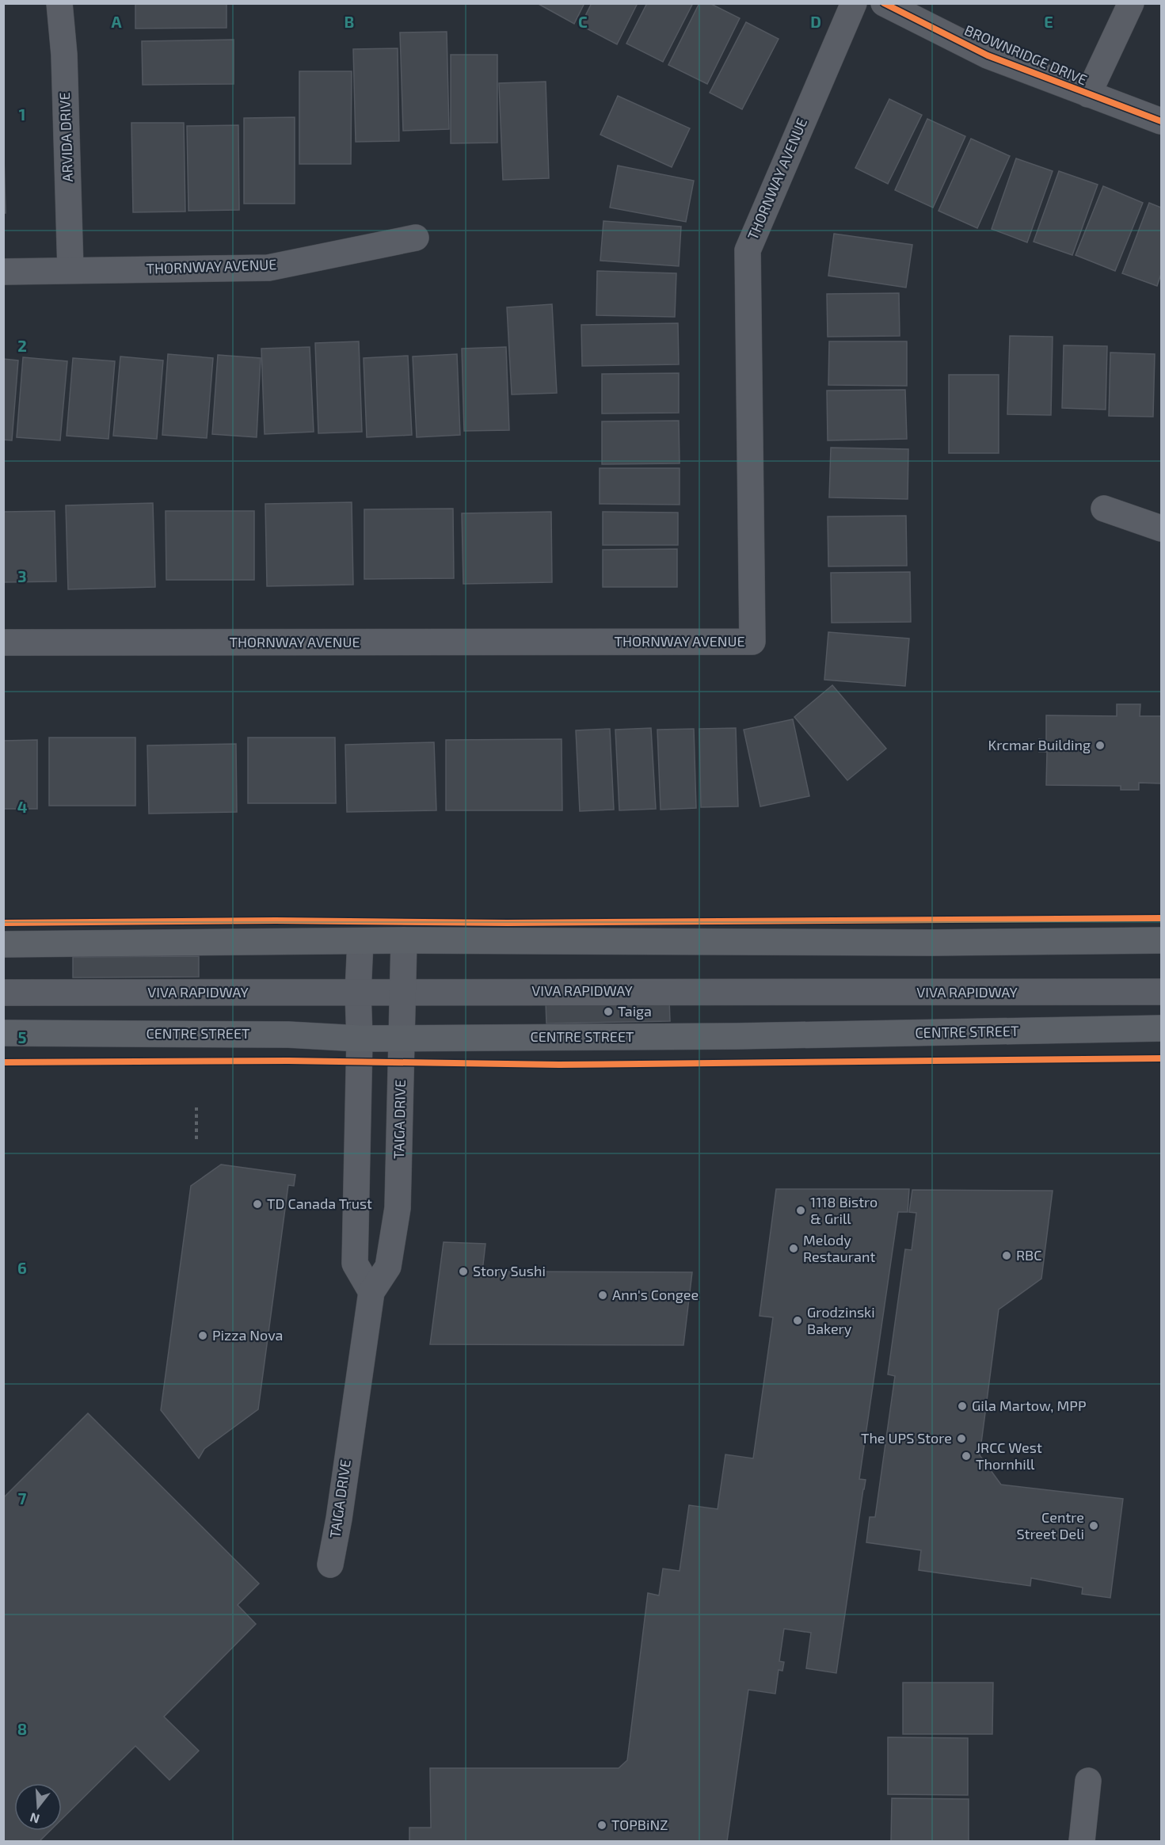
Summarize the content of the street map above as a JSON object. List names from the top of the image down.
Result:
{
  "streets": {
    "main road": ["CENTRE STREET"],
    "street": [
      "BROWNRIDGE DRIVE",
      "ARVIDA DRIVE",
      "THORNWAY AVENUE",
      "VIVA RAPIDWAY",
      "TAIGA DRIVE"
    ]
  },
  "crossings": [
    ["ARVIDA DRIVE", "THORNWAY AVENUE"],
    ["VIVA RAPIDWAY", "TAIGA DRIVE"],
    ["CENTRE STREET", "TAIGA DRIVE"]
  ],
  "places": [
    "Krcmar Building",
    "Taiga",
    "TD Canada Trust",
    "1118 Bistro & Grill",
    "Melody Restaurant",
    "RBC",
    "Story Sushi",
    "Ann's Congee",
    "Grodzinski Bakery",
    "Pizza Nova",
    "Gila Martow, MPP",
    "The UPS Store",
    "JRCC West Thornhill",
    "Centre Street Deli",
    "TOPBiNZ"
  ],
  "north": "bottom",
  "grid": {
    "columns": [
      "A",
      "B",
      "C",
      "D",
      "E"
    ],
    "rows": [
      "1",
      "2",
      "3",
      "4",
      "5",
      "6",
      "7",
      "8"
    ]
  }
}
